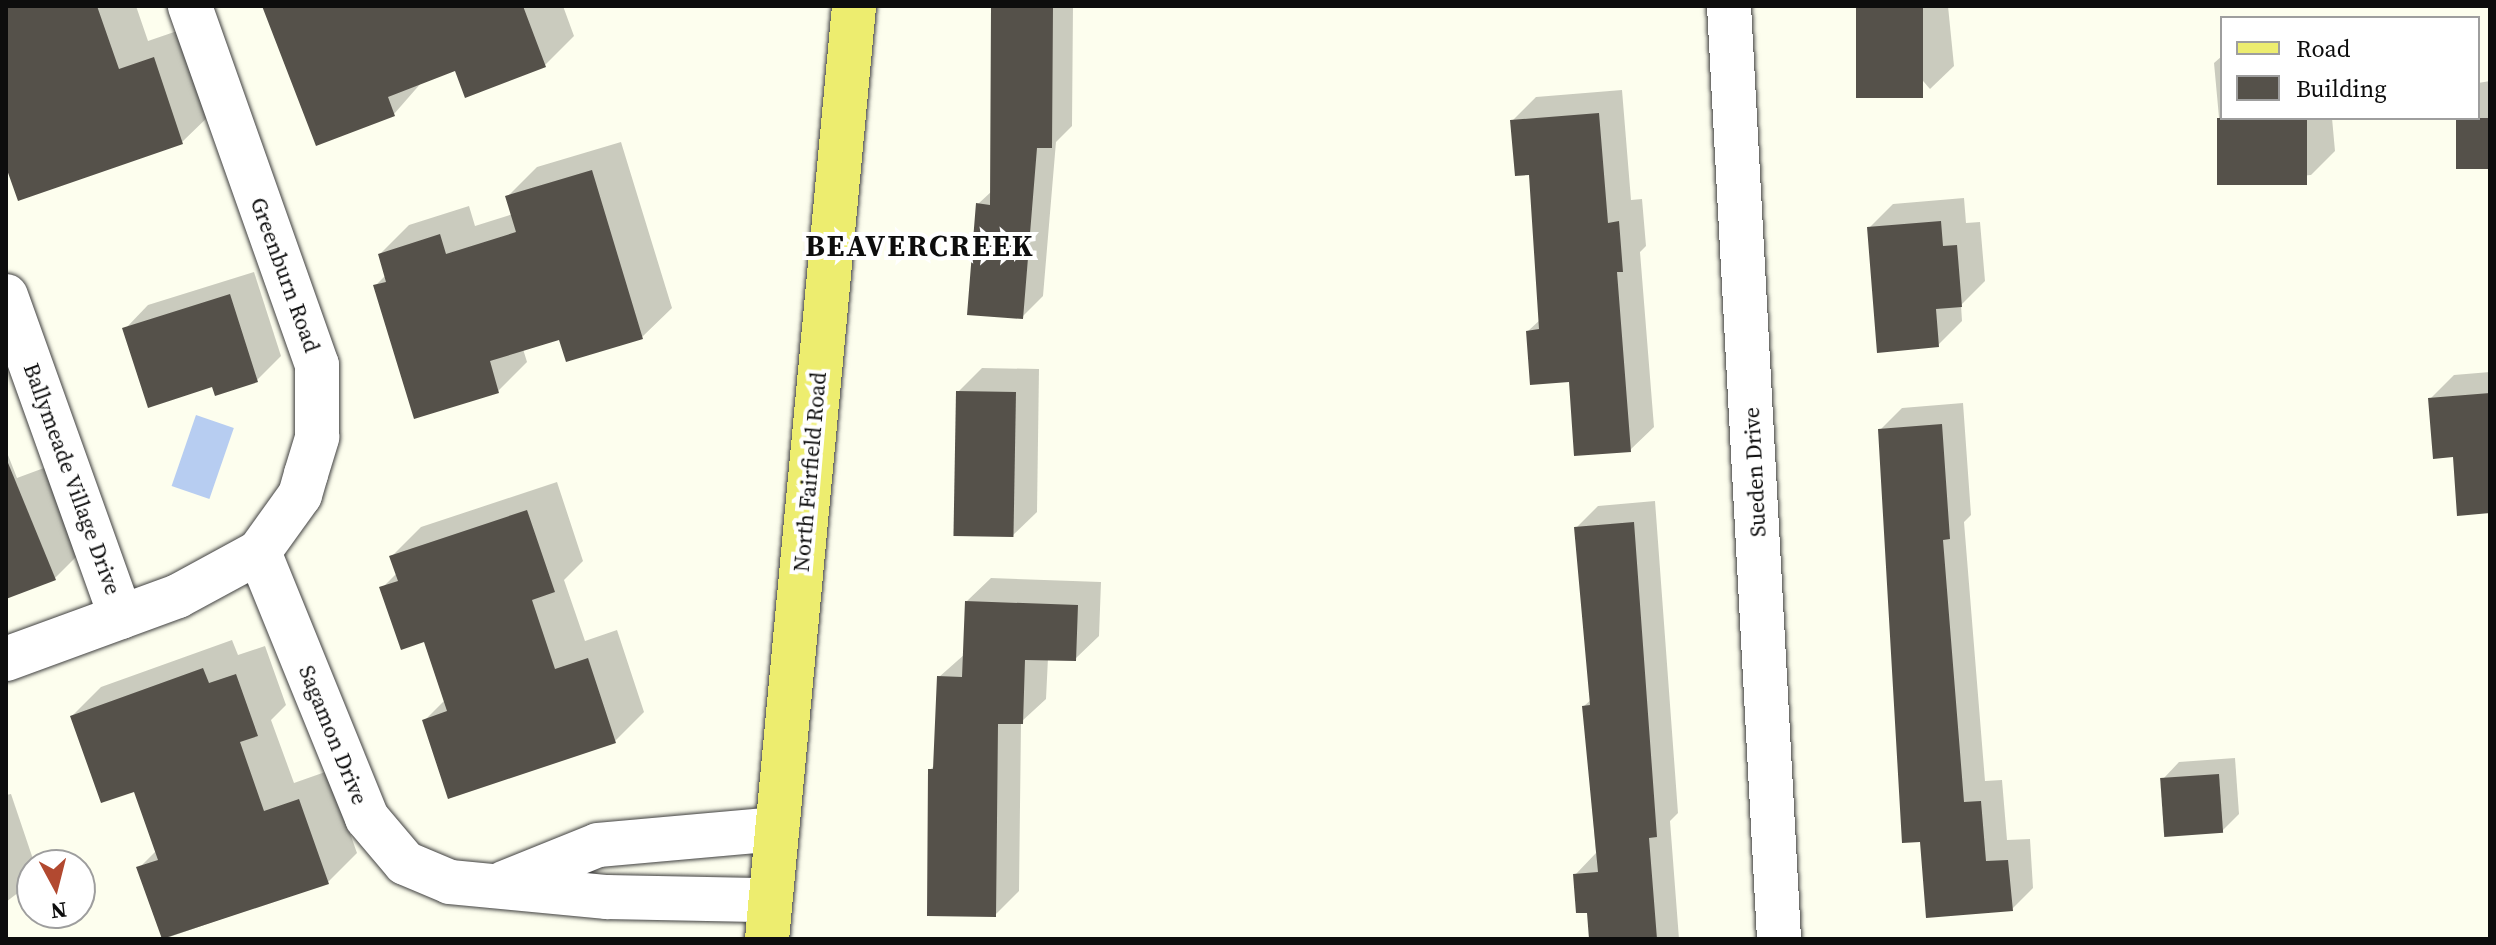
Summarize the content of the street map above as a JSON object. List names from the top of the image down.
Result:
{
  "streets": {
    "main road": ["North Fairfield Road"],
    "street": [
      "Greenburn Road",
      "Sueden Drive",
      "Ballymeade Village Drive",
      "Sagamon Drive"
    ]
  },
  "crossings": [
    ["Greenburn Road", "Ballymeade Village Drive"],
    ["Greenburn Road", "Sagamon Drive"],
    ["North Fairfield Road", "Sagamon Drive"]
  ],
  "districts": ["BEAVERCREEK"],
  "legend": ["Road", "Building"],
  "north": "bottom"
}
